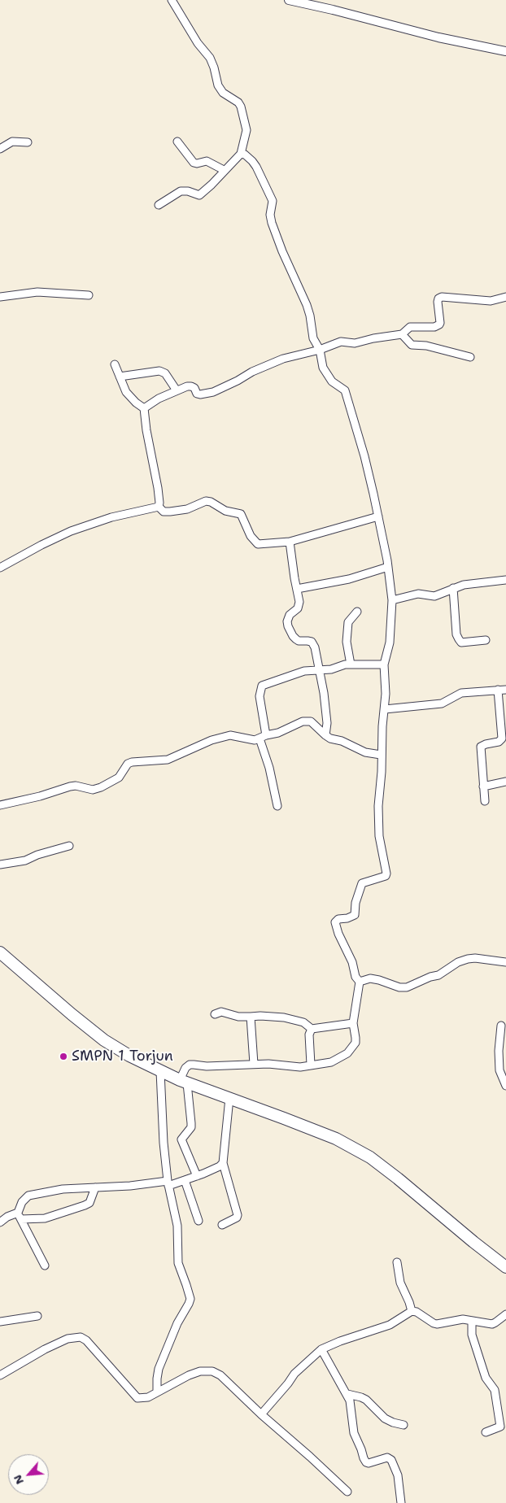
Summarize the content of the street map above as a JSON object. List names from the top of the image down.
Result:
{
  "places": ["SMPN 1 Torjun"],
  "north": "bottom left"
}
